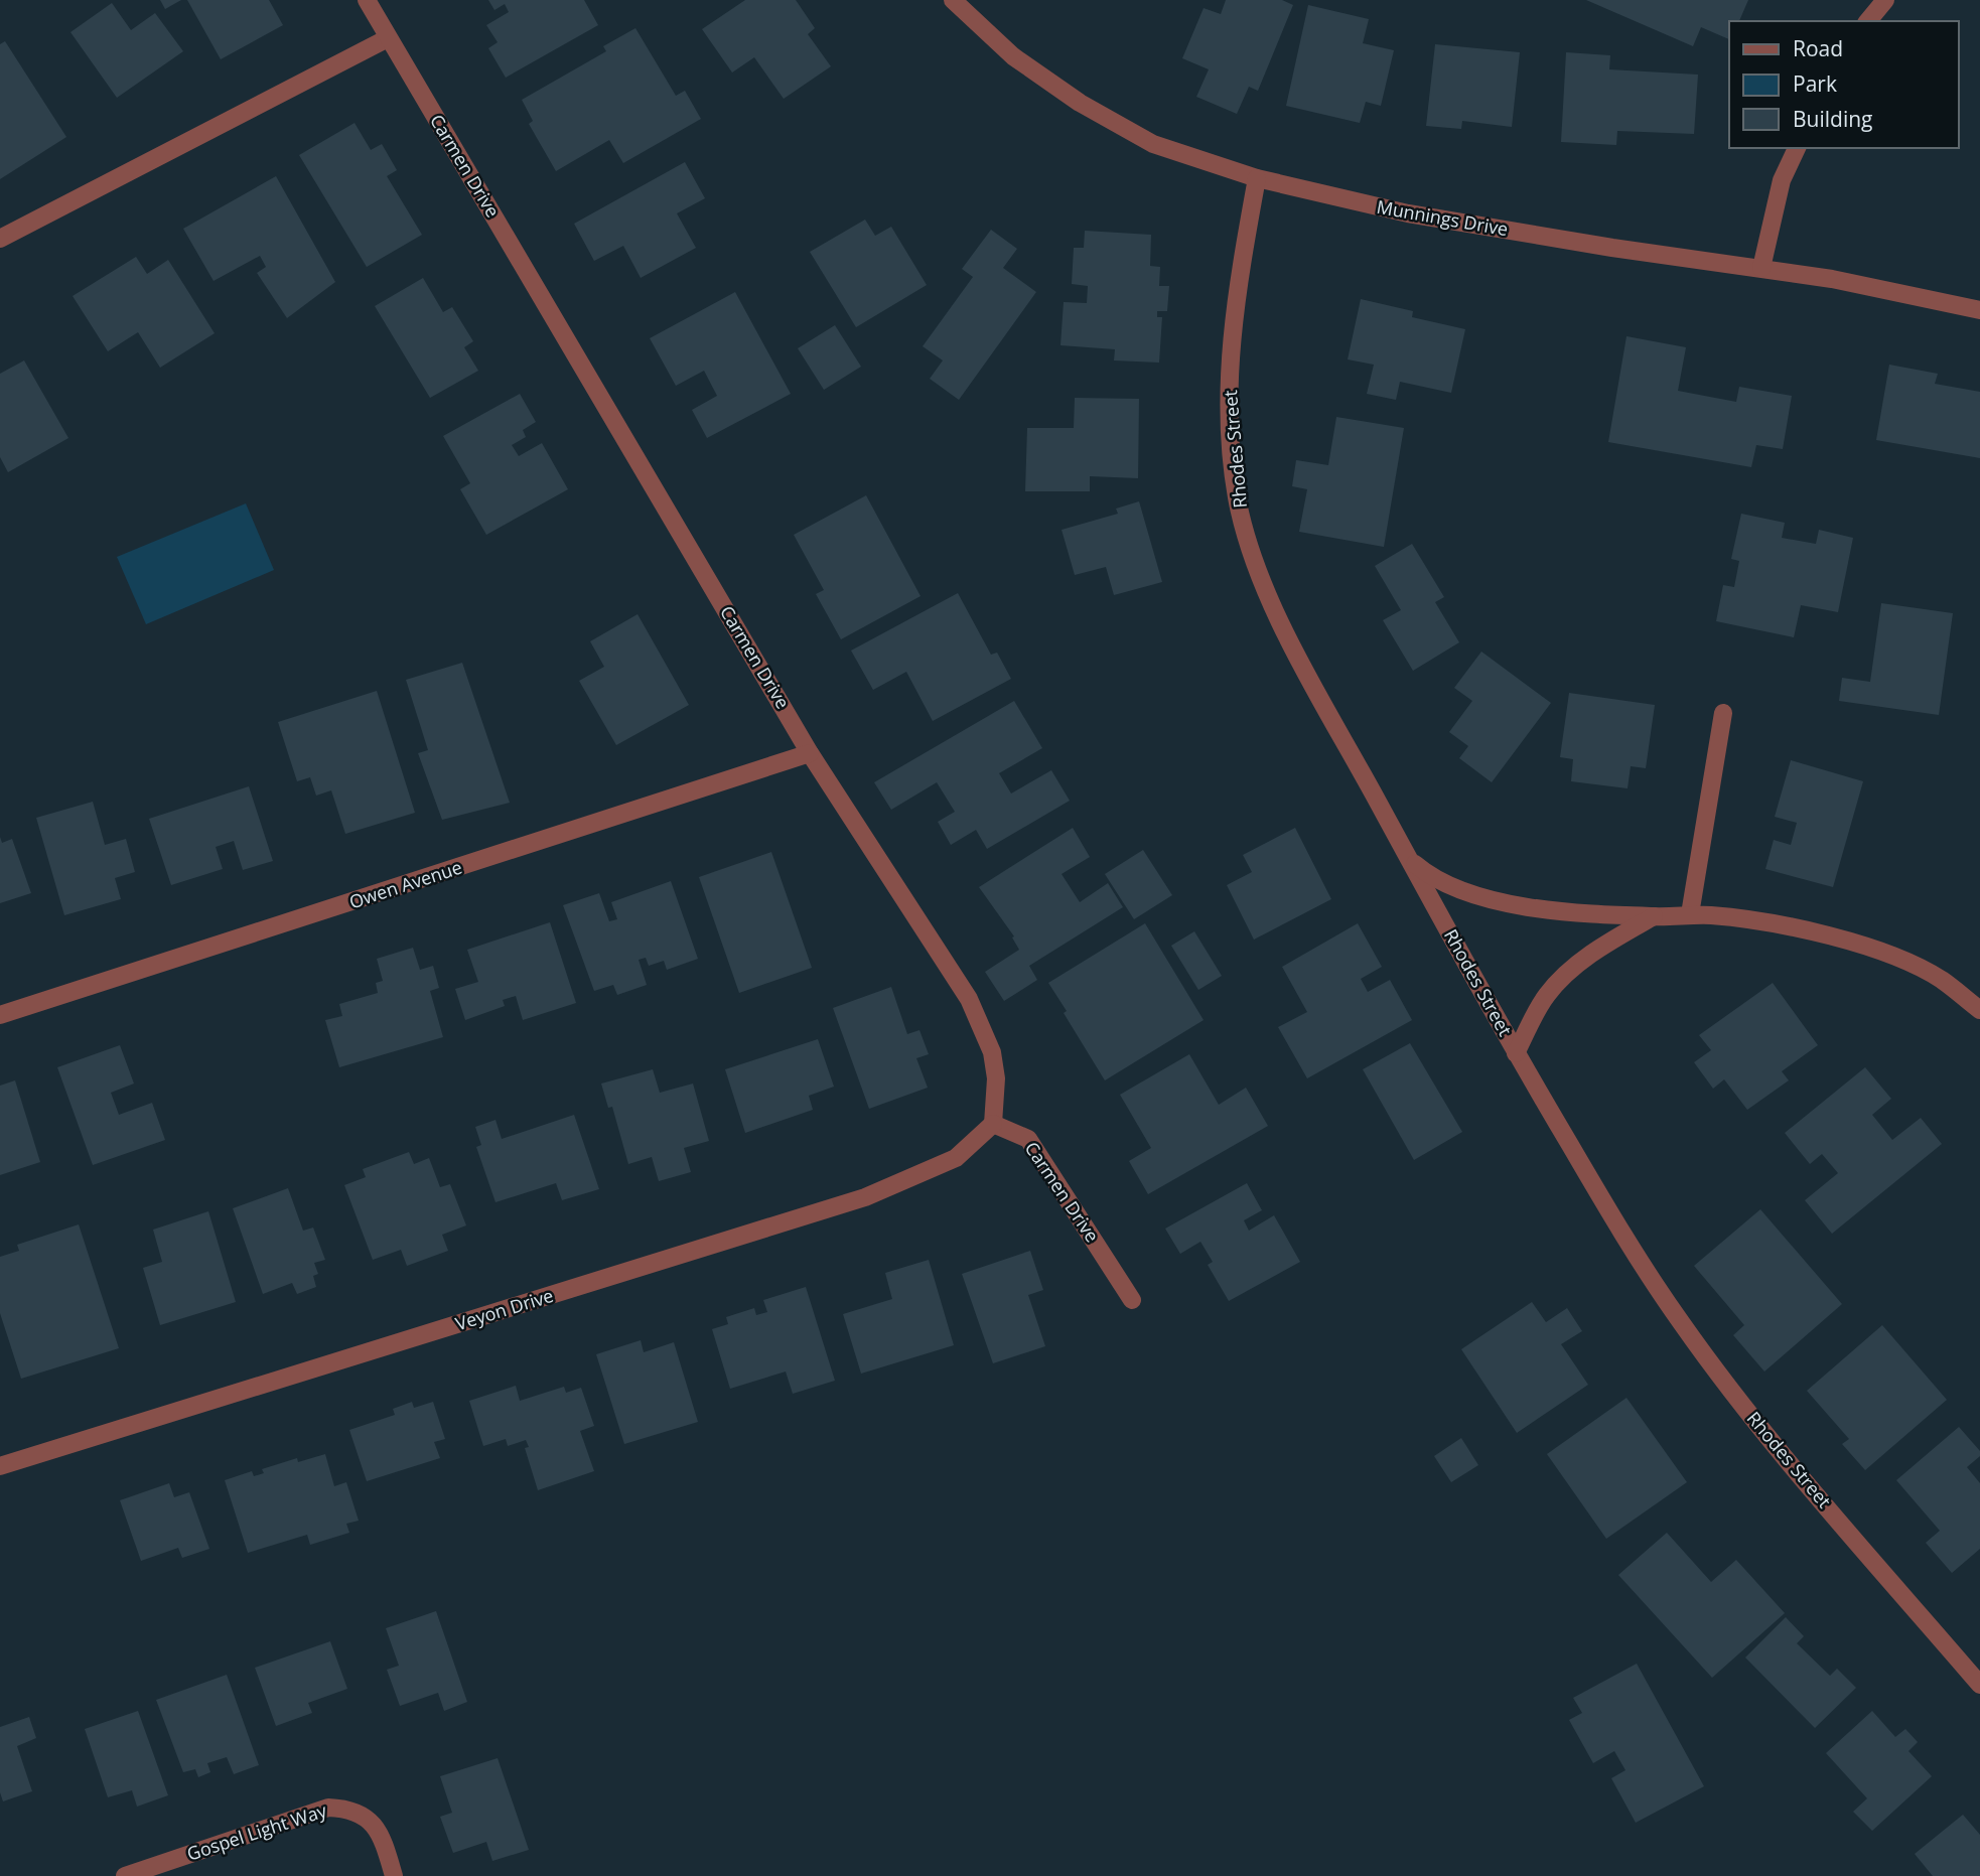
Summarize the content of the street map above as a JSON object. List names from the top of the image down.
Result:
{
  "streets": {
    "street": [
      "Carmen Drive",
      "Munnings Drive",
      "Rhodes Street",
      "Owen Avenue",
      "Veyon Drive",
      "Gospel Light Way"
    ]
  },
  "crossings": [
    ["Carmen Drive", "Owen Avenue"],
    ["Carmen Drive", "Veyon Drive"],
    ["Munnings Drive", "Rhodes Street"]
  ],
  "legend": ["Road", "Park", "Building"]
}
